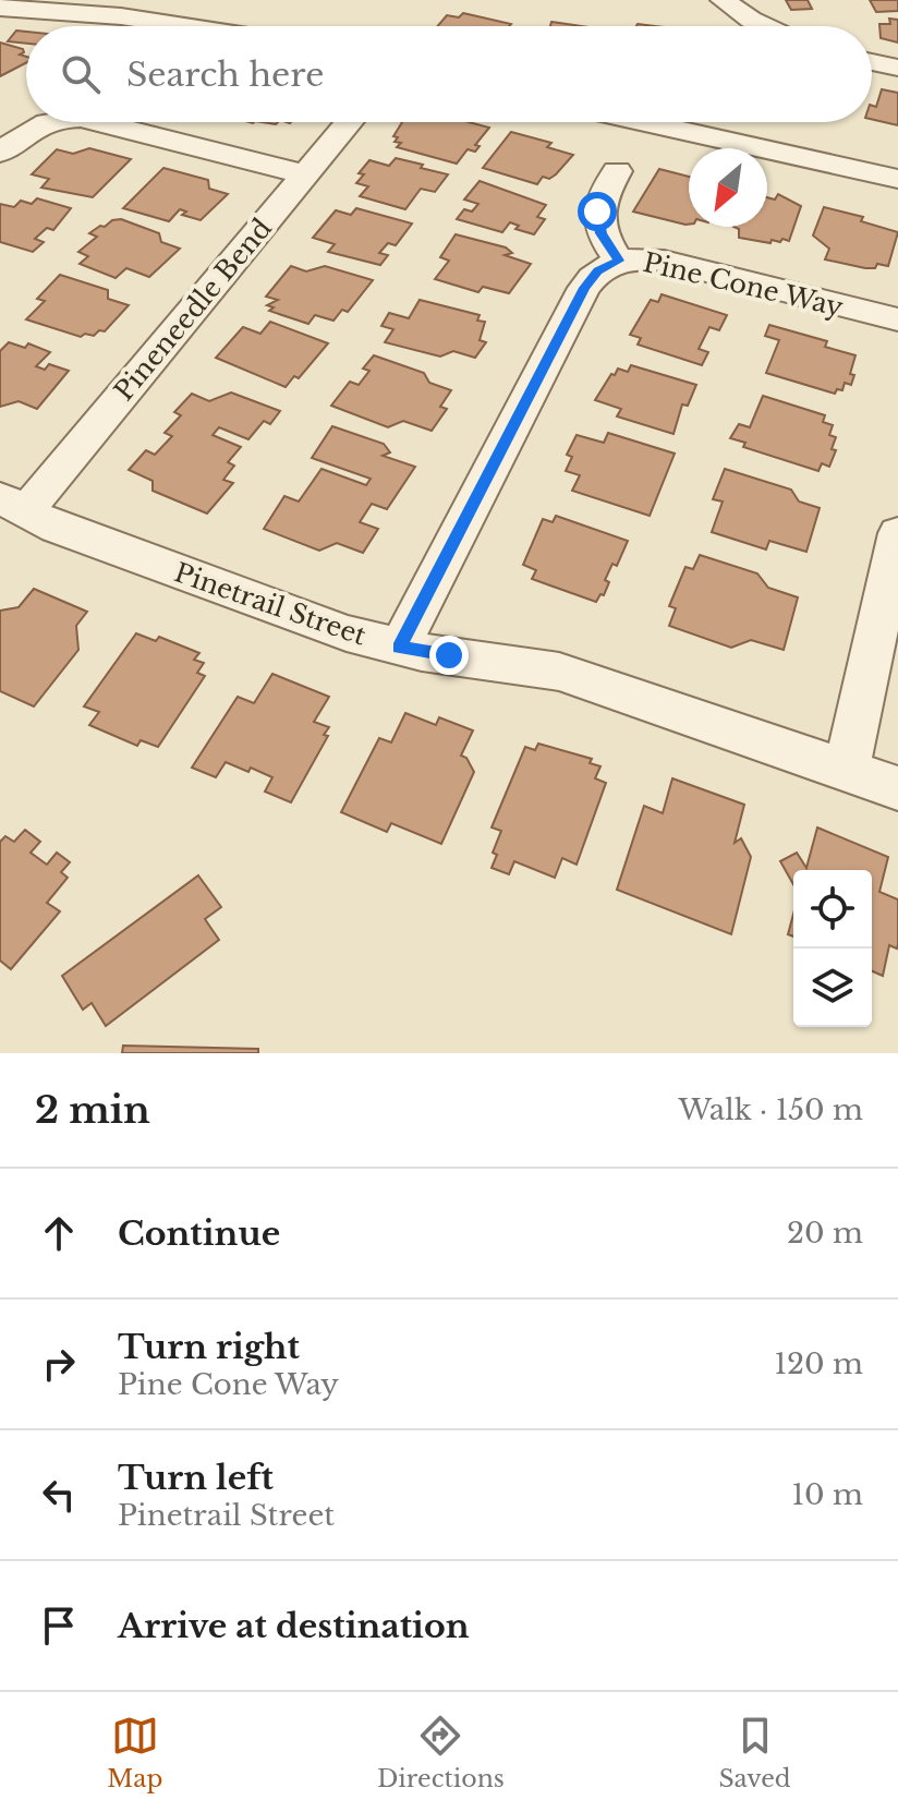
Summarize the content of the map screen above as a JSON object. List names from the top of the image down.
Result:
{
  "streets": {
    "street": ["Pine Cone Way", "Pineneedle Bend", "Pinetrail Street"]
  },
  "crossings": [
    ["Pine Cone Way", "Pinetrail Street"],
    ["Pineneedle Bend", "Pinetrail Street"]
  ],
  "north": "bottom left",
  "page": {
    "search": "Search here",
    "heading": ["2 min", "Walk · 150 m"],
    "list": [
      ["Continue", "20 m"],
      ["Turn right", "Pine Cone Way", "120 m"],
      ["Turn left", "Pinetrail Street", "10 m"],
      "Arrive at destination"
    ],
    "nav": ["Map", "Directions", "Saved"]
  }
}
